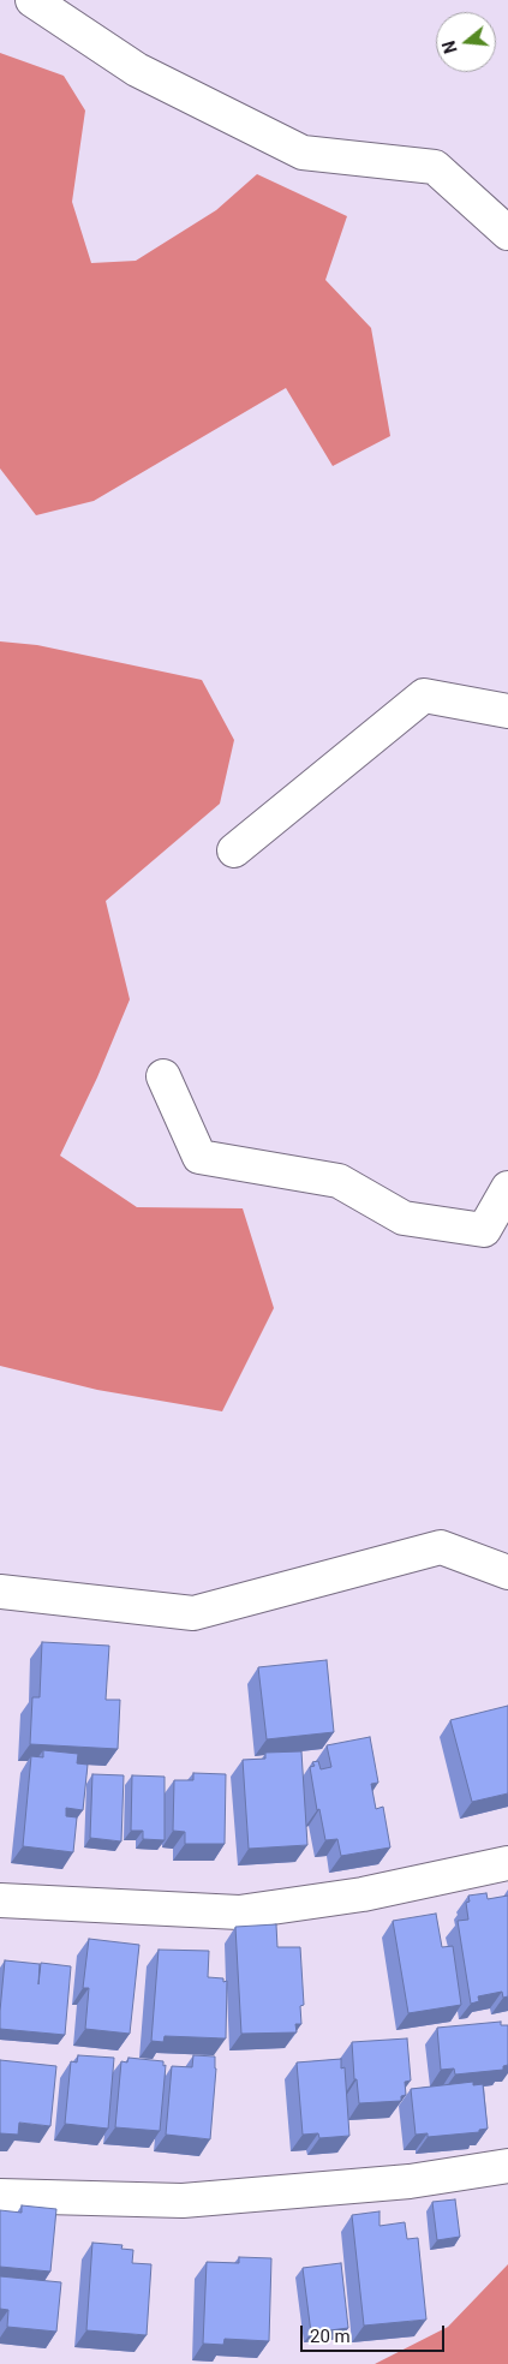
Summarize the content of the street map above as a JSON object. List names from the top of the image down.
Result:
{
  "scale_bar": "20 m",
  "north": "left"
}
